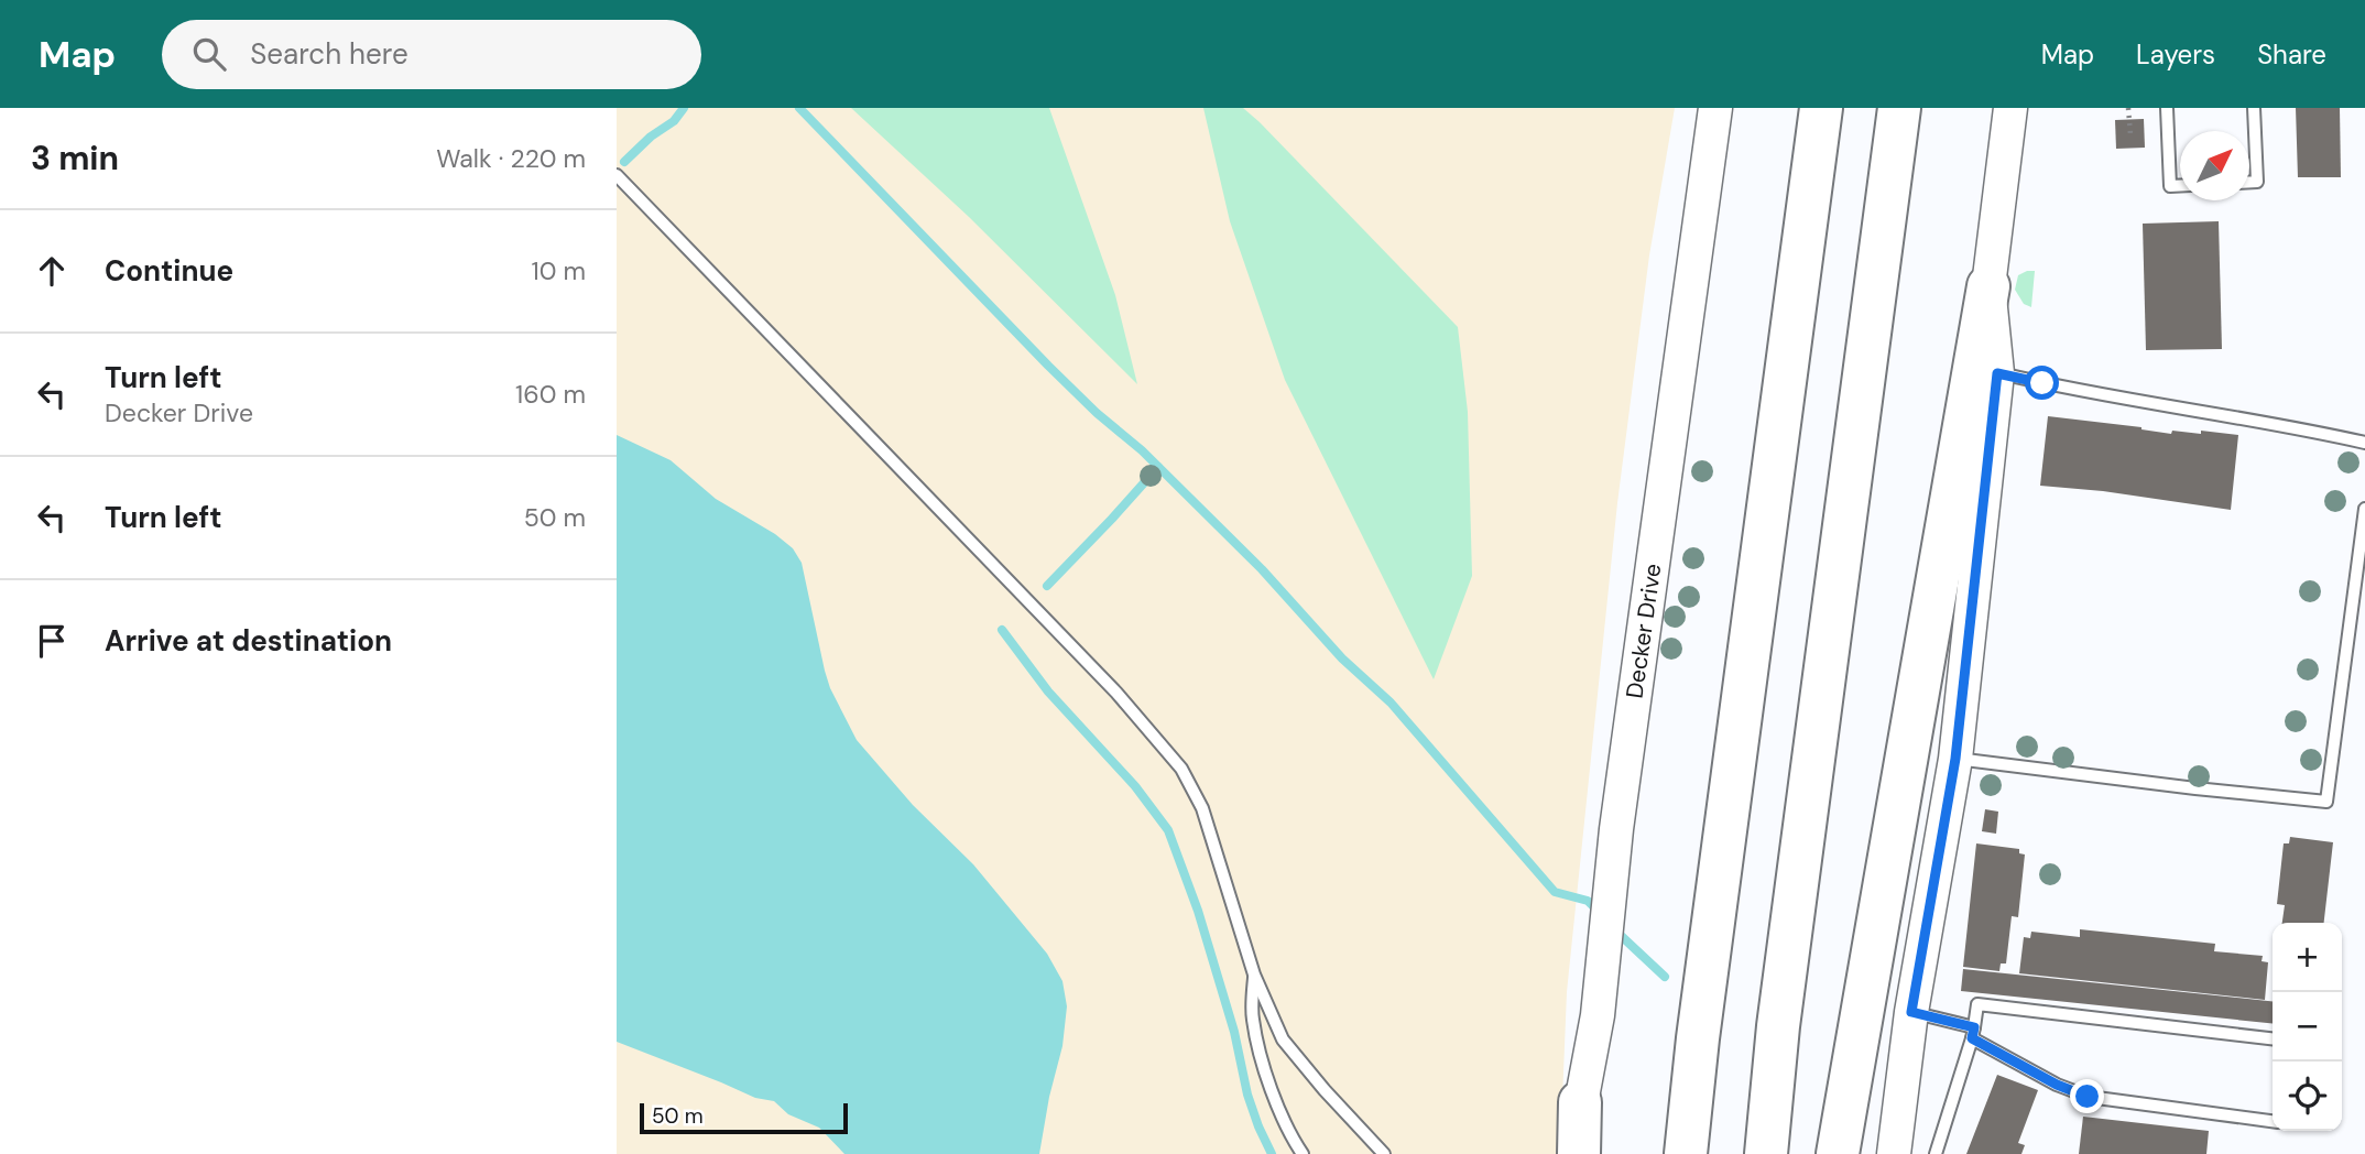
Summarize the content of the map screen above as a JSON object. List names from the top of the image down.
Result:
{
  "streets": {
    "main road": ["Decker Drive"]
  },
  "scale_bar": "50 m",
  "north": "top right",
  "page": {
    "header": "Map",
    "search": "Search here",
    "nav": ["Map", "Layers", "Share"],
    "heading": ["3 min", "Walk · 220 m"],
    "list": [
      ["Continue", "10 m"],
      ["Turn left", "Decker Drive", "160 m"],
      ["Turn left", "50 m"],
      "Arrive at destination"
    ],
    "map_buttons": ["+", "−"],
    "scale": "50 m"
  }
}
